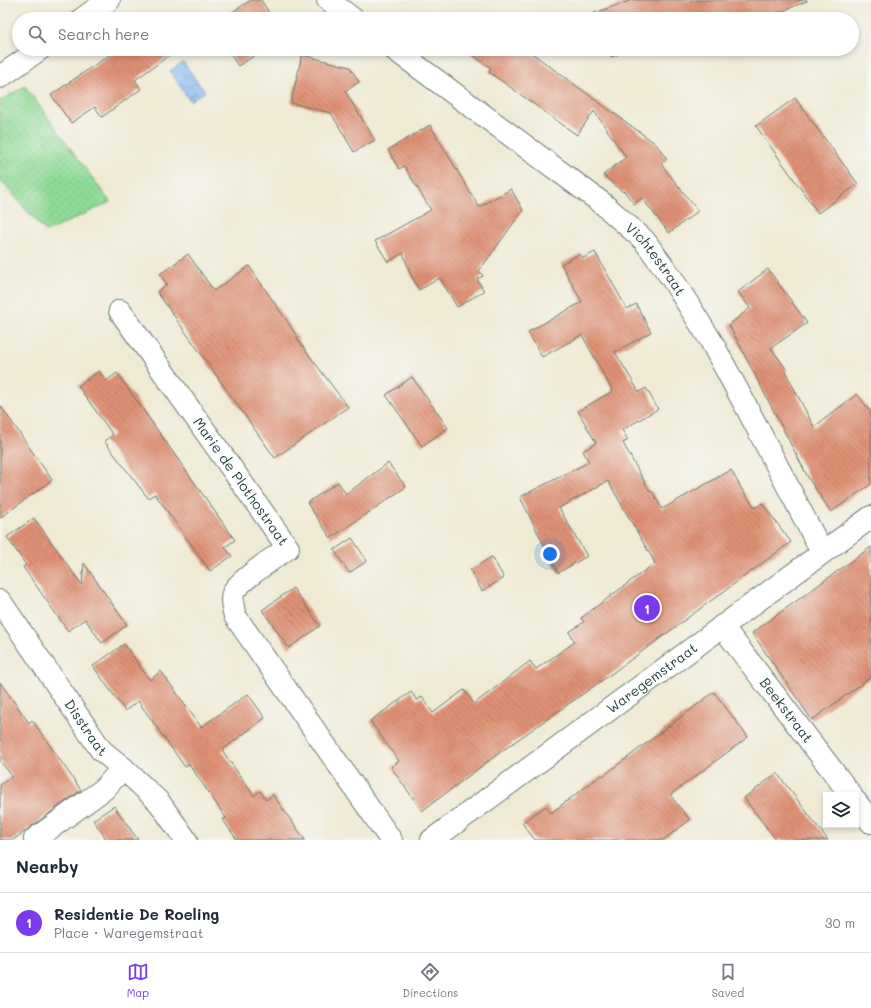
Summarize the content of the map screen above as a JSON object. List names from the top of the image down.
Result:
{
  "streets": {
    "street": [
      "Vichtestraat",
      "Marie de Plothostraat",
      "Waregemstraat",
      "Beekstraat",
      "Disstraat"
    ]
  },
  "crossings": [
    ["Vichtestraat", "Waregemstraat"],
    ["Waregemstraat", "Beekstraat"]
  ],
  "page": {
    "search": "Search here",
    "pins": "1",
    "heading": "Nearby",
    "list": [
      {
        "mark": "1",
        "name": "Residentie De Roeling",
        "note": "Place · Waregemstraat",
        "value": "30 m"
      }
    ],
    "nav": ["Map", "Directions", "Saved"]
  }
}
